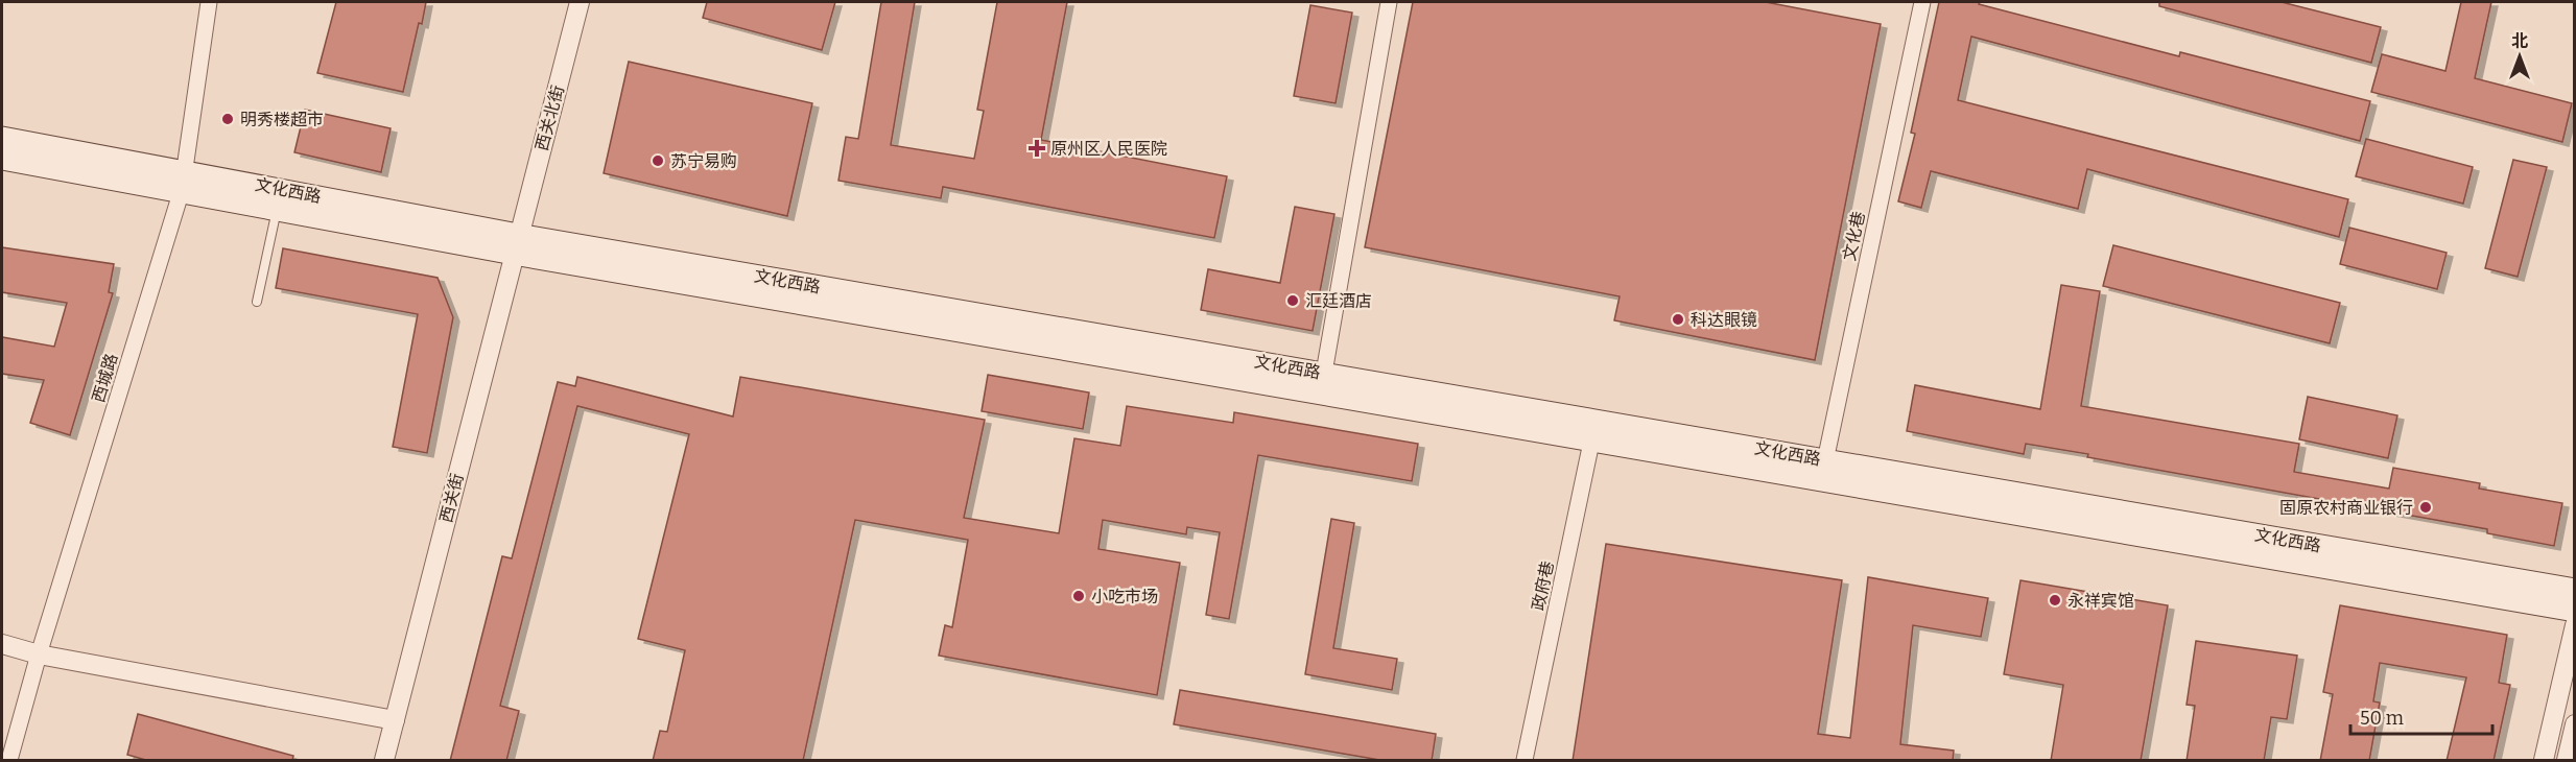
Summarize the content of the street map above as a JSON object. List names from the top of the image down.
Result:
{
  "streets": {
    "main road": ["文化西路"],
    "street": [
      "西关北街",
      "文化巷",
      "西城路",
      "西关街",
      "政府巷"
    ]
  },
  "crossings": [
    ["西关北街", "文化西路"],
    ["西关北街", "西关街"],
    ["文化西路", "文化巷"],
    ["文化西路", "西城路"],
    ["文化西路", "西关街"],
    ["文化西路", "政府巷"]
  ],
  "places": {
    "other": [
      "明秀楼超市",
      "苏宁易购",
      "汇廷酒店",
      "科达眼镜",
      "固原农村商业银行",
      "小吃市场",
      "永祥宾馆"
    ],
    "health": ["原州区人民医院"]
  },
  "scale_bar": "50 m",
  "north": "top"
}
